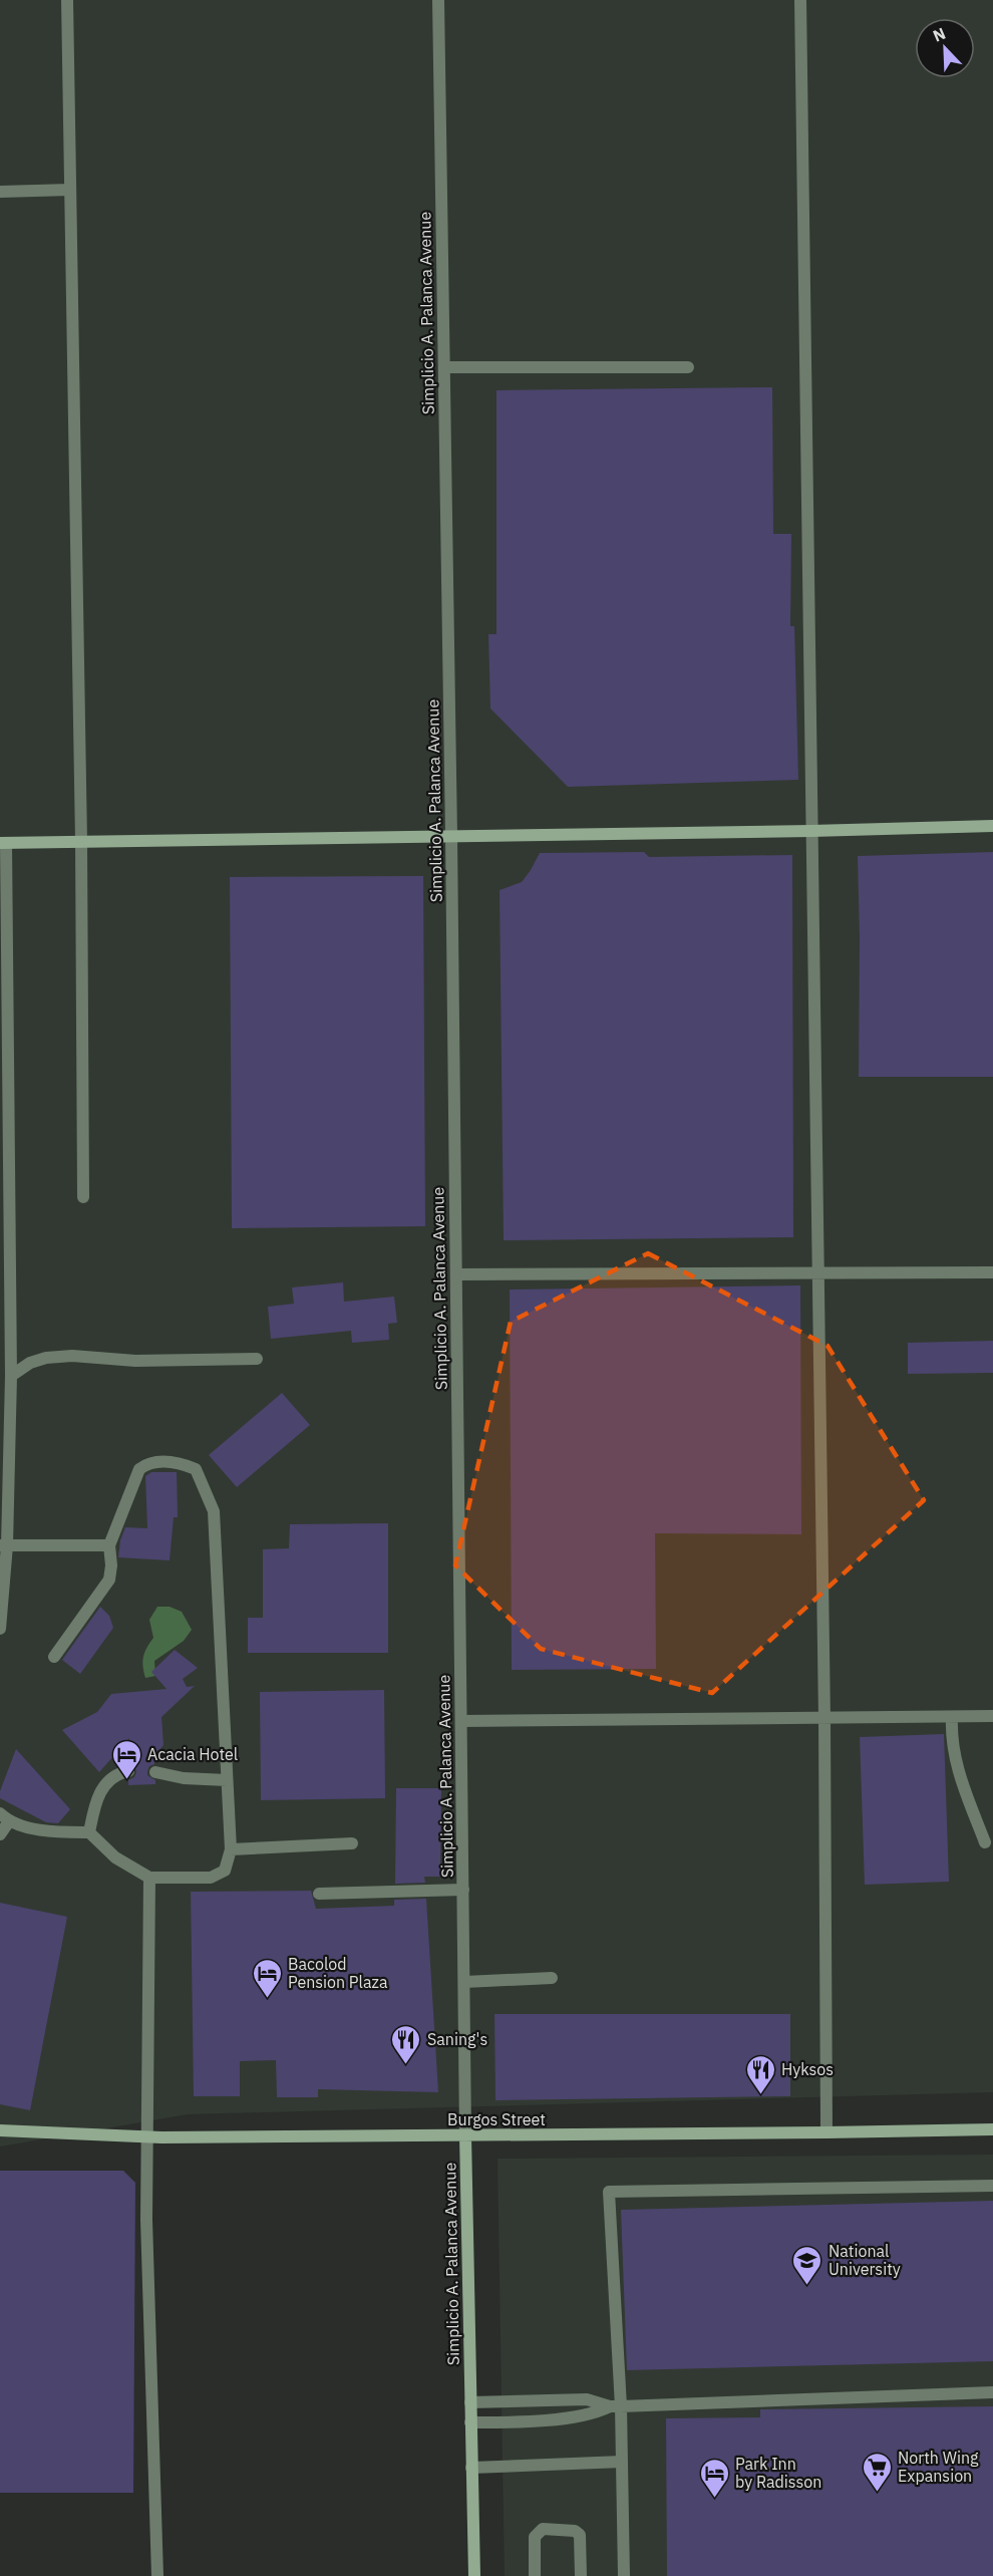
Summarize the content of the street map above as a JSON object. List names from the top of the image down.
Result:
{
  "streets": {
    "street": ["Simplicio A. Palanca Avenue", "Burgos Street"]
  },
  "crossings": [
    ["Simplicio A. Palanca Avenue", "Burgos Street"]
  ],
  "places": {
    "hotel": ["Acacia Hotel", "Bacolod Pension Plaza", "Park Inn by Radisson"],
    "restaurant": ["Saning's", "Hyksos"],
    "school or university": ["National University"],
    "supermarket": ["North Wing Expansion"]
  },
  "north": "top left"
}
